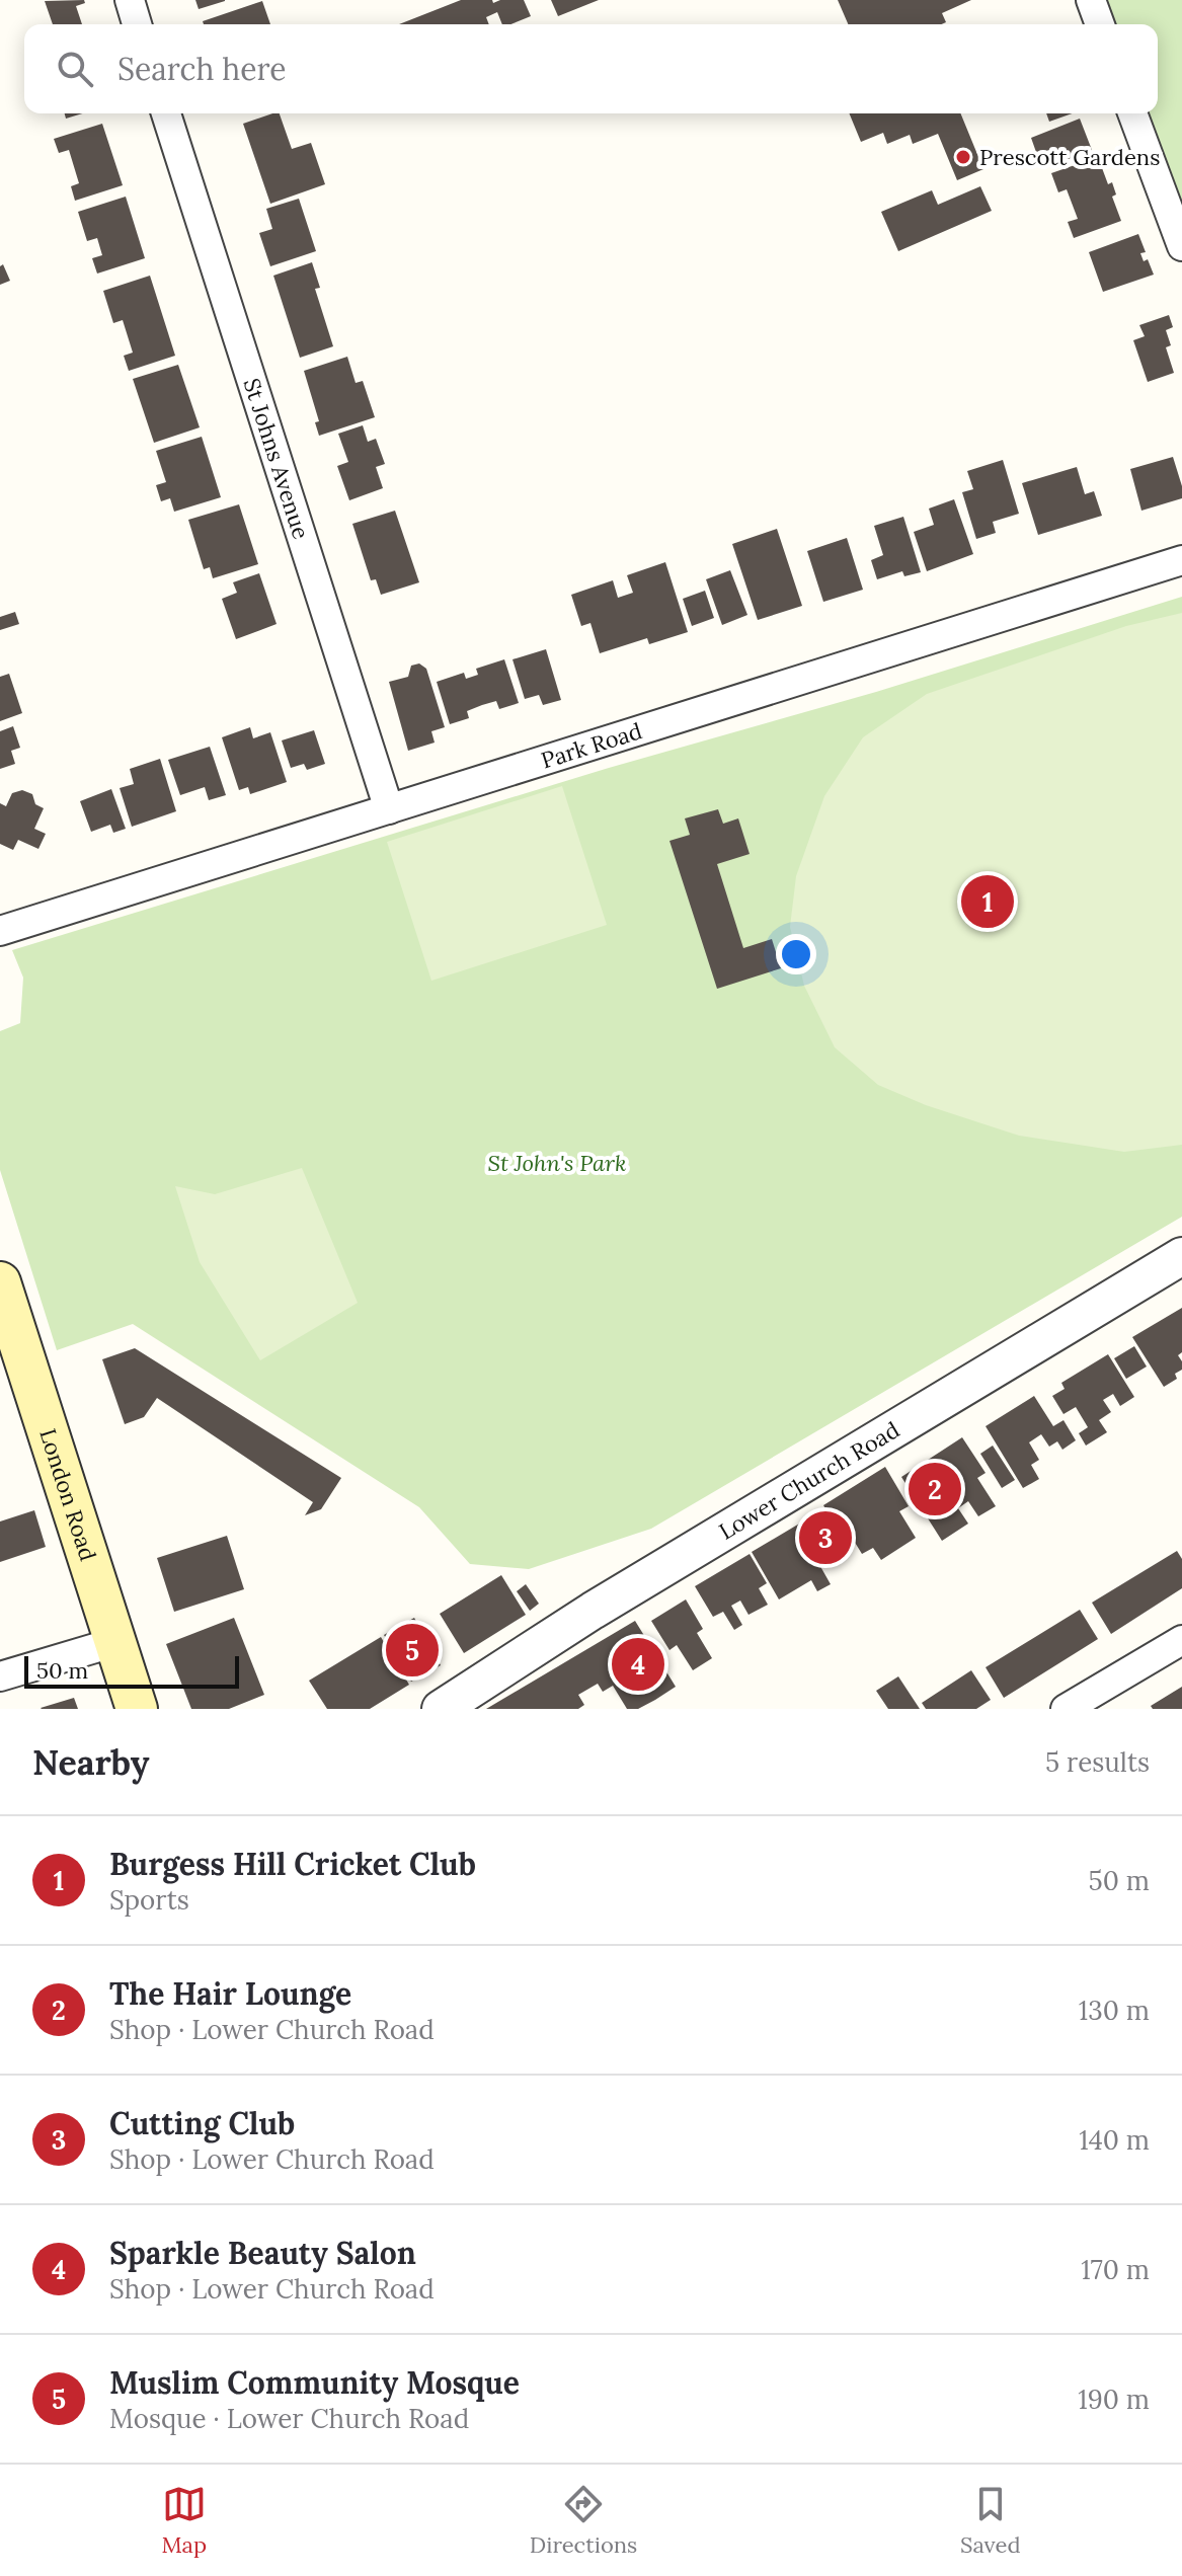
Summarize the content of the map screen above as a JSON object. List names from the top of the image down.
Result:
{
  "streets": {
    "main road": ["London Road"],
    "street": ["St Johns Avenue", "Park Road", "Lower Church Road"]
  },
  "crossings": [
    ["St Johns Avenue", "Park Road"]
  ],
  "parks": ["St John's Park"],
  "places": ["Prescott Gardens"],
  "scale_bar": "50 m",
  "page": {
    "search": "Search here",
    "pins": [
      "1",
      "2",
      "3",
      "5",
      "4"
    ],
    "scale": "50 m",
    "heading": ["Nearby", "5 results"],
    "list": [
      {
        "mark": "1",
        "name": "Burgess Hill Cricket Club",
        "note": "Sports",
        "value": "50 m"
      },
      {
        "mark": "2",
        "name": "The Hair Lounge",
        "note": "Shop · Lower Church Road",
        "value": "130 m"
      },
      {
        "mark": "3",
        "name": "Cutting Club",
        "note": "Shop · Lower Church Road",
        "value": "140 m"
      },
      {
        "mark": "4",
        "name": "Sparkle Beauty Salon",
        "note": "Shop · Lower Church Road",
        "value": "170 m"
      },
      {
        "mark": "5",
        "name": "Muslim Community Mosque",
        "note": "Mosque · Lower Church Road",
        "value": "190 m"
      }
    ],
    "nav": ["Map", "Directions", "Saved"]
  }
}
